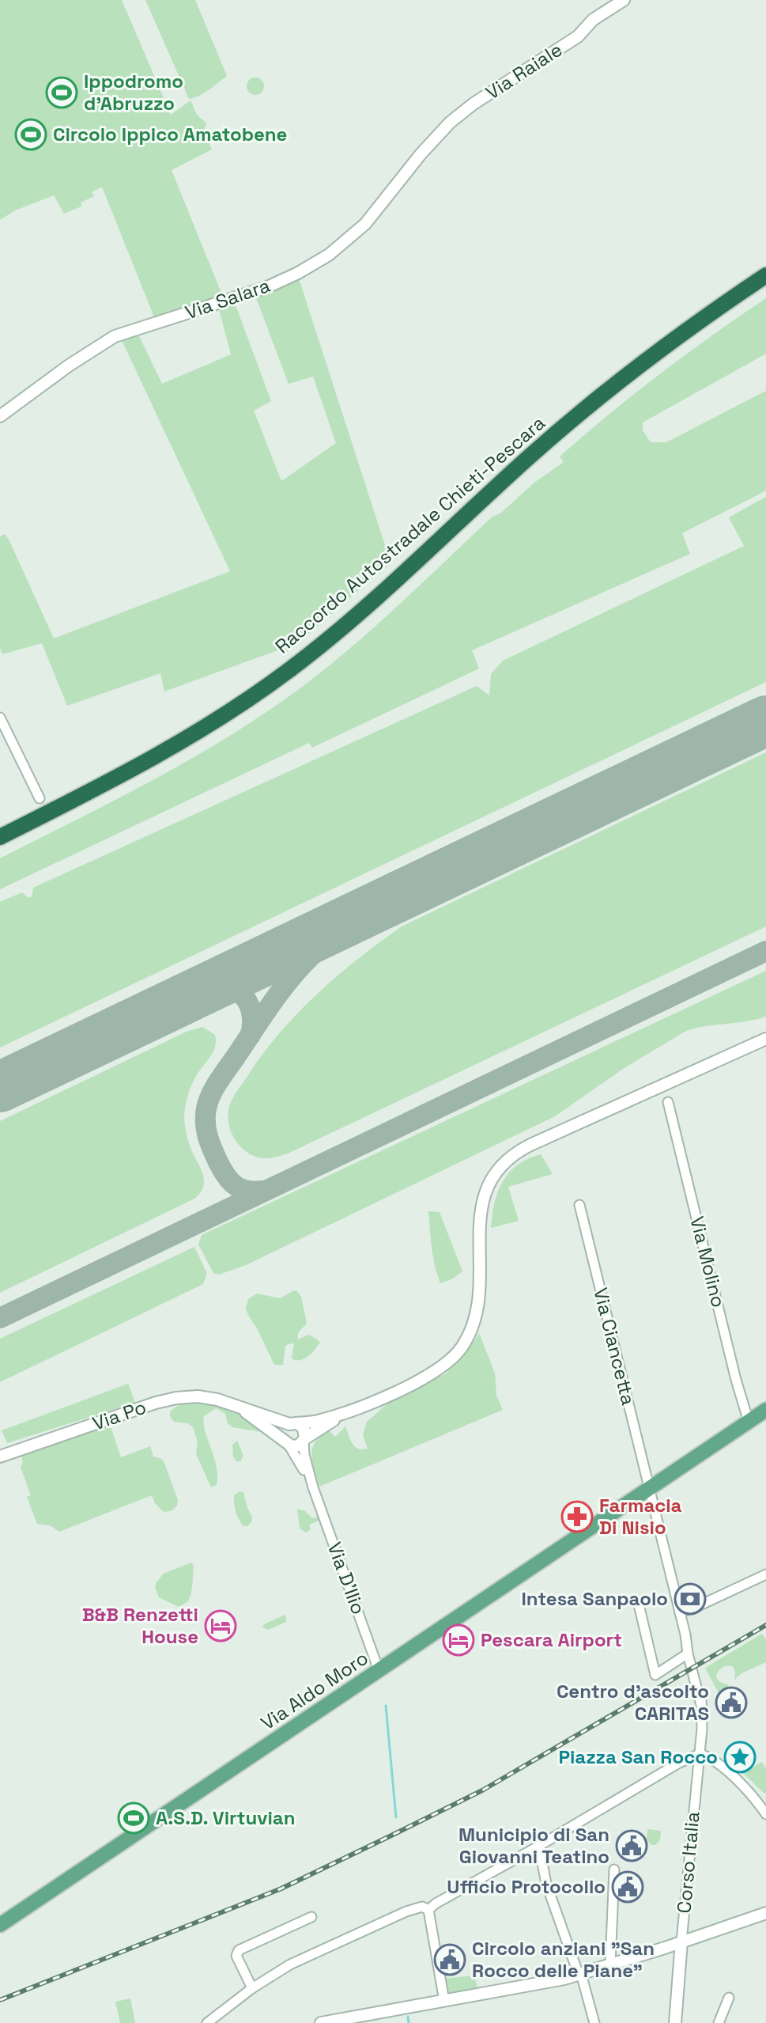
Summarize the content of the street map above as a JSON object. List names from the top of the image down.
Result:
{
  "streets": {
    "highway": ["Raccordo Autostradale Chieti-Pescara"],
    "main road": ["Via Aldo Moro"],
    "street": [
      "Via Raiale",
      "Via Salara",
      "Via Molino",
      "Via Ciancetta",
      "Via Po",
      "Via D'Ilio",
      "Corso Italia"
    ]
  },
  "crossings": [
    ["Via Raiale", "Via Salara"],
    ["Via Molino", "Via Aldo Moro"],
    ["Via Ciancetta", "Via Aldo Moro"],
    ["Via Ciancetta", "Corso Italia"],
    ["Via Po", "Via D'Ilio"],
    ["Via D'Ilio", "Via Aldo Moro"],
    ["Via Aldo Moro", "Corso Italia"]
  ],
  "places": {
    "sports": ["Ippodromo d'Abruzzo", "Circolo Ippico Amatobene", "A.S.D. Virtuvian"],
    "pharmacy": ["Farmacia Di Nisio"],
    "bank": ["Intesa Sanpaolo"],
    "hotel": ["B&B Renzetti House", "Pescara Airport"],
    "public building": [
      "Centro d'ascolto CARITAS",
      "Municipio di San Giovanni Teatino",
      "Ufficio Protocollo",
      "Circolo anziani \"San Rocco delle Piane\""
    ],
    "place": ["Piazza San Rocco"]
  }
}
